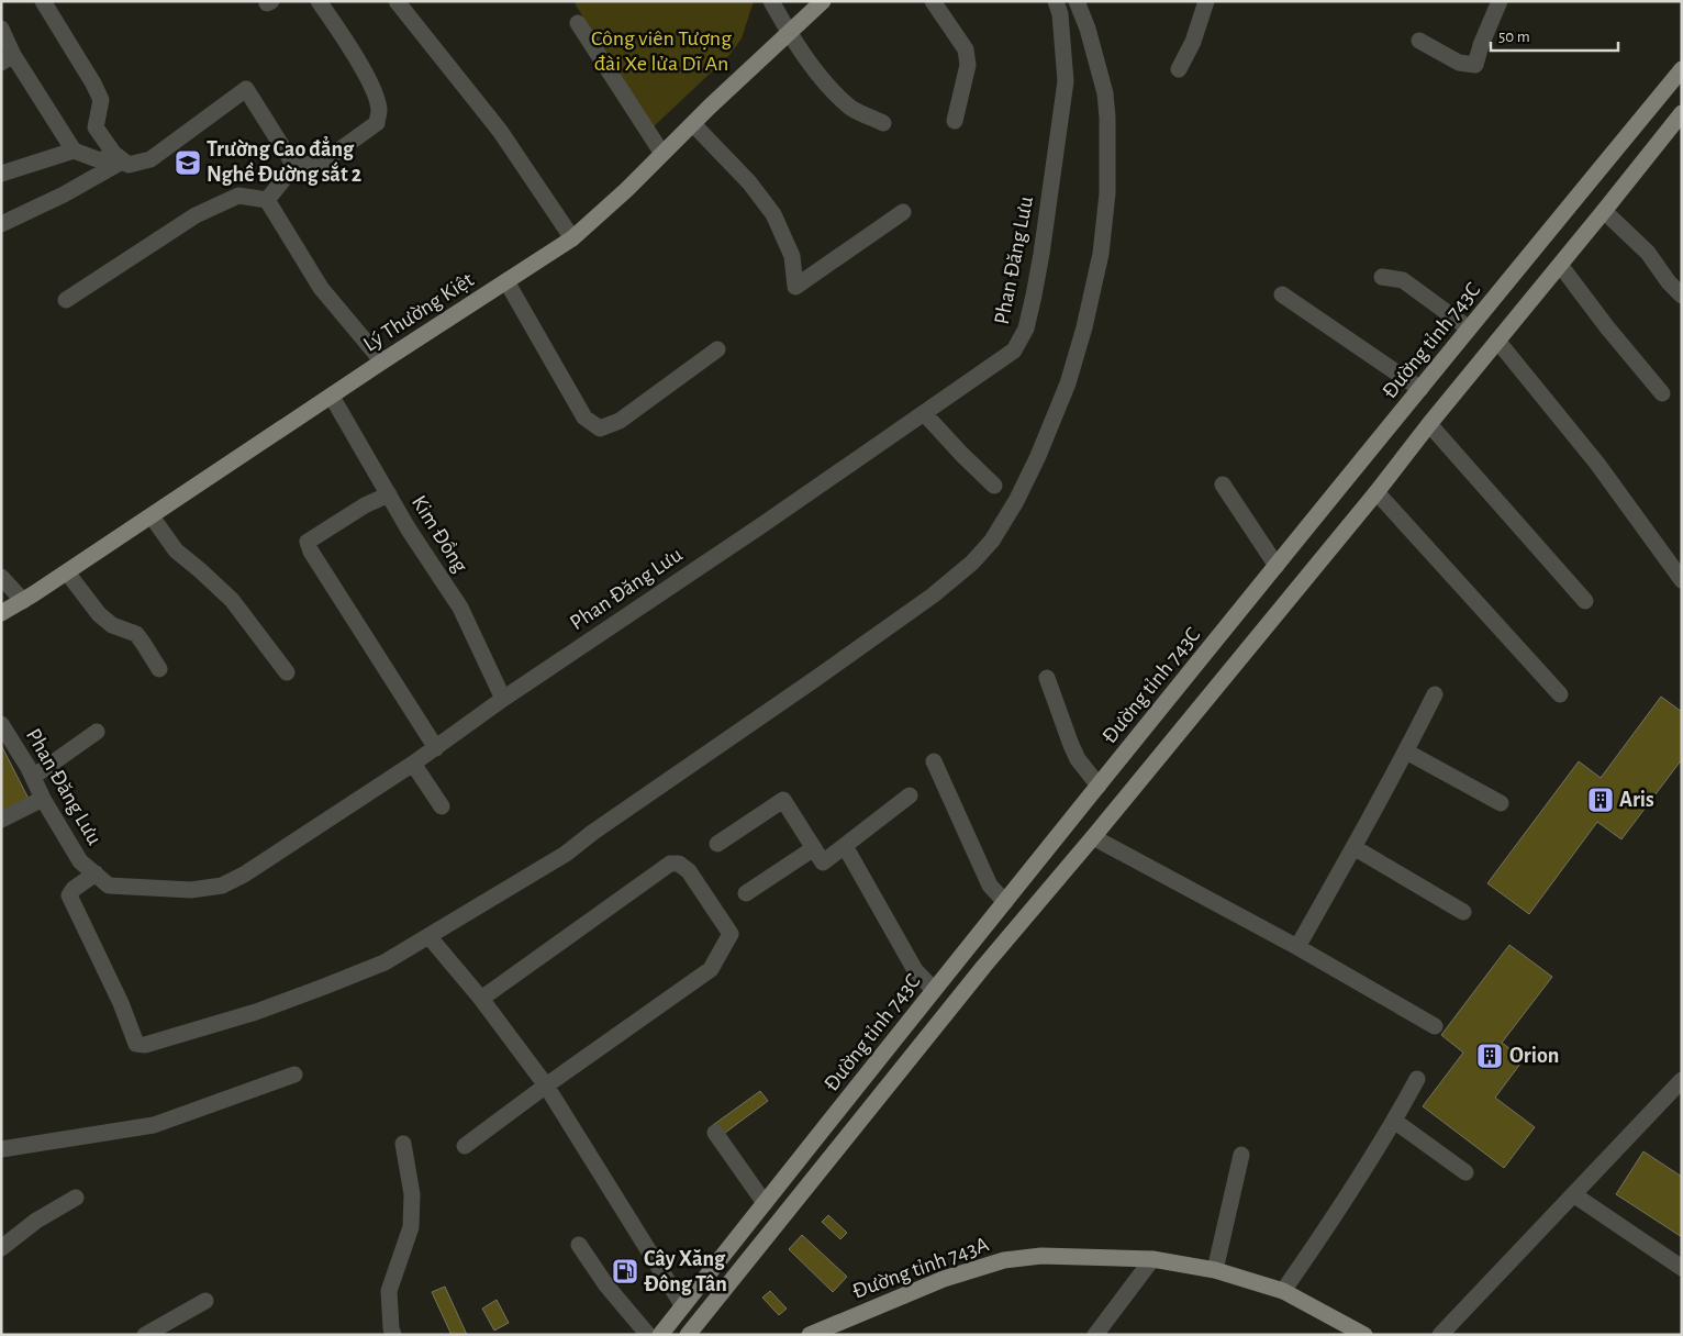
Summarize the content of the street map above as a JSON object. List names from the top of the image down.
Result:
{
  "streets": {
    "main road": ["Lý Thường Kiệt", "Đường tỉnh 743C", "Đường tỉnh 743A"],
    "street": ["Phan Đăng Lưu", "Kim Đồng"]
  },
  "crossings": [
    ["Phan Đăng Lưu", "Kim Đồng"],
    ["Lý Thường Kiệt", "Kim Đồng"]
  ],
  "parks": ["Công viên Tượng đài Xe lửa Dĩ An"],
  "places": {
    "school or university": ["Trường Cao đẳng Nghề Đường sắt 2"],
    "building": ["Aris", "Orion"],
    "fuel station": ["Cây Xăng Đông Tân"]
  },
  "scale_bar": "50 m"
}
